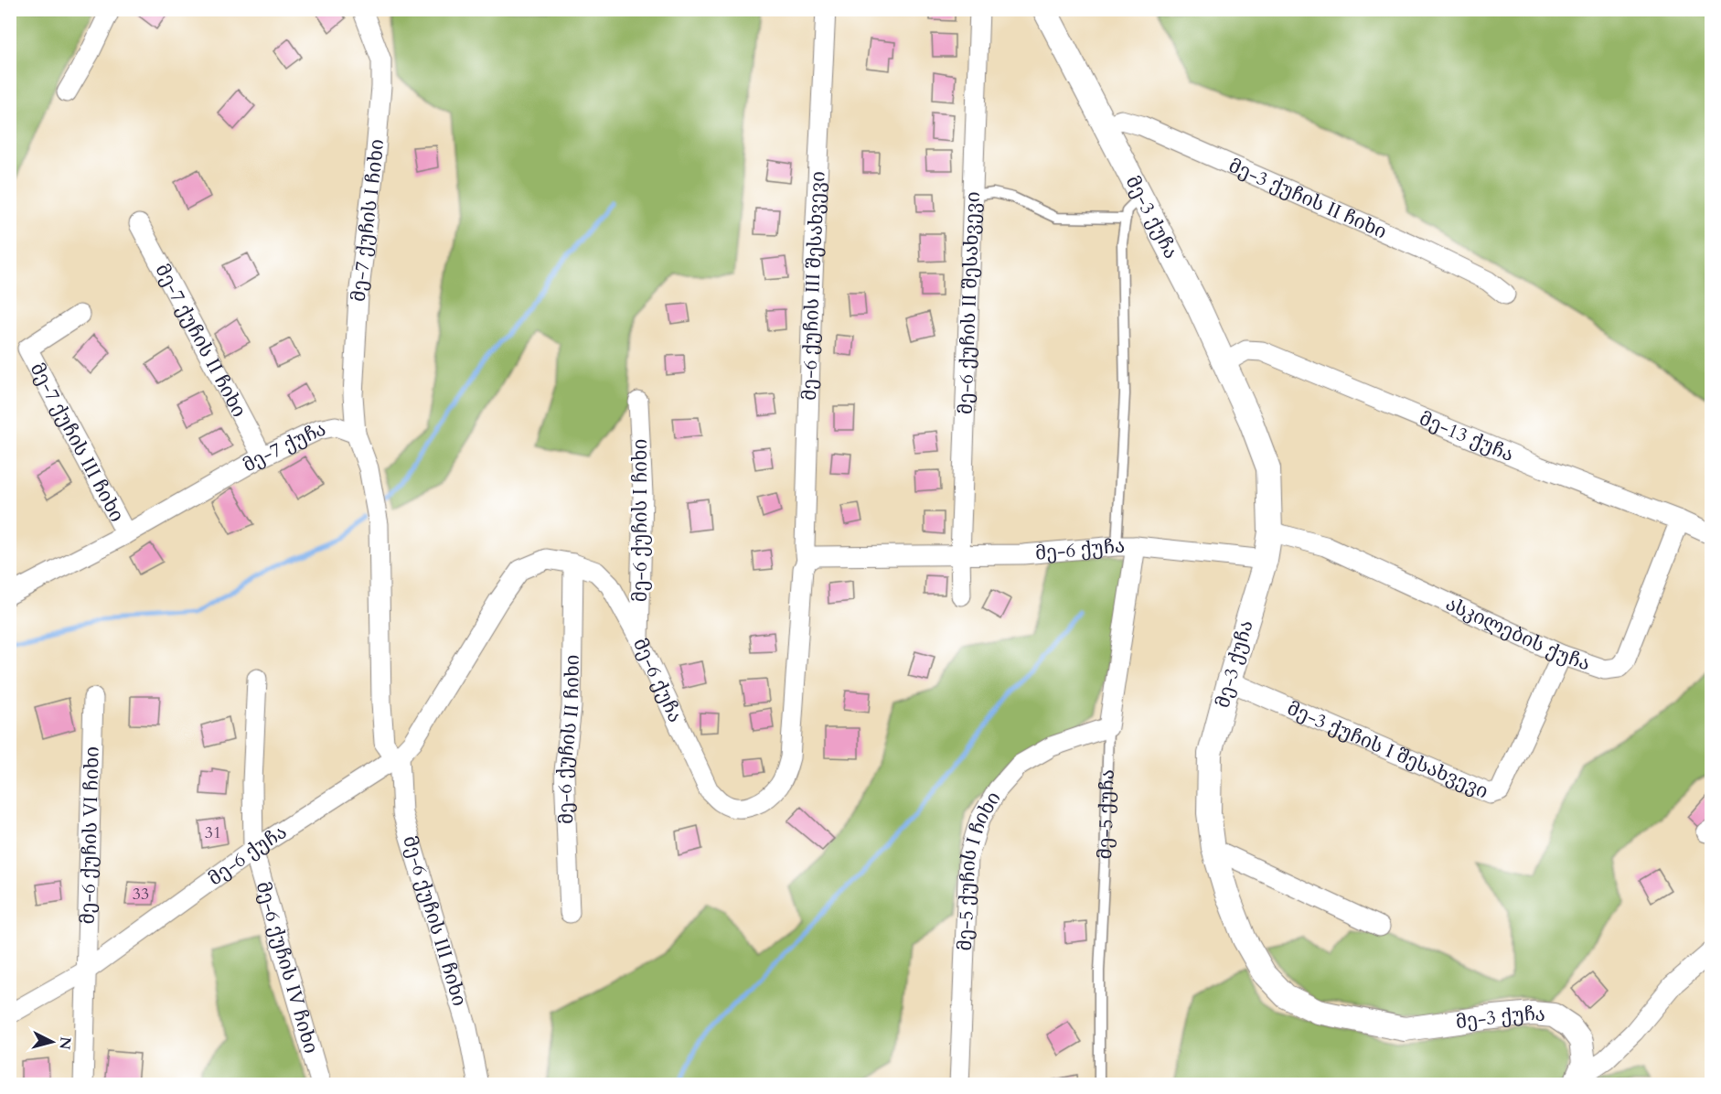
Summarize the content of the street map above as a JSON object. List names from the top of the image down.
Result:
{
  "streets": {
    "street": [
      "მე-3 ქუჩის II ჩიხი",
      "მე-3 ქუჩა",
      "მე-7 ქუჩის I ჩიხი",
      "მე-6 ქუჩის III შესახვევი",
      "მე-6 ქუჩის II შესახვევი",
      "მე-7 ქუჩის II ჩიხი",
      "მე-13 ქუჩა",
      "მე-7 ქუჩის III ჩიხი",
      "მე-7 ქუჩა",
      "მე-6 ქუჩის I ჩიხი",
      "მე-6 ქუჩა",
      "ასკილების ქუჩა",
      "მე-6 ქუჩის II ჩიხი",
      "მე-3 ქუჩის I შესახვევი",
      "მე-5 ქუჩა",
      "მე-6 ქუჩის VI ჩიხი",
      "მე-5 ქუჩის I ჩიხი",
      "მე-6 ქუჩის III ჩიხი",
      "მე-6 ქუჩის IV ჩიხი"
    ]
  },
  "crossings": [
    ["მე-3 ქუჩის II ჩიხი", "მე-3 ქუჩა"],
    ["მე-3 ქუჩა", "მე-13 ქუჩა"],
    ["მე-3 ქუჩა", "მე-6 ქუჩა"],
    ["მე-3 ქუჩა", "ასკილების ქუჩა"],
    ["მე-3 ქუჩა", "მე-3 ქუჩის I შესახვევი"],
    ["მე-7 ქუჩის I ჩიხი", "მე-7 ქუჩა"],
    ["მე-6 ქუჩის III შესახვევი", "მე-6 ქუჩა"],
    ["მე-6 ქუჩის II შესახვევი", "მე-6 ქუჩა"],
    ["მე-7 ქუჩის II ჩიხი", "მე-7 ქუჩა"],
    ["მე-13 ქუჩა", "ასკილების ქუჩა"],
    ["მე-7 ქუჩის III ჩიხი", "მე-7 ქუჩა"],
    ["მე-7 ქუჩა", "მე-6 ქუჩა"],
    ["მე-7 ქუჩა", "მე-6 ქუჩის III ჩიხი"],
    ["მე-6 ქუჩის I ჩიხი", "მე-6 ქუჩა"],
    ["მე-6 ქუჩა", "მე-6 ქუჩის II ჩიხი"],
    ["მე-6 ქუჩა", "მე-5 ქუჩა"],
    ["მე-6 ქუჩა", "მე-6 ქუჩის VI ჩიხი"],
    ["მე-6 ქუჩა", "მე-6 ქუჩის III ჩიხი"],
    ["მე-6 ქუჩა", "მე-6 ქუჩის IV ჩიხი"],
    ["ასკილების ქუჩა", "მე-3 ქუჩის I შესახვევი"],
    ["მე-5 ქუჩა", "მე-5 ქუჩის I ჩიხი"]
  ],
  "house_numbers": ["31", "33"],
  "north": "right"
}
